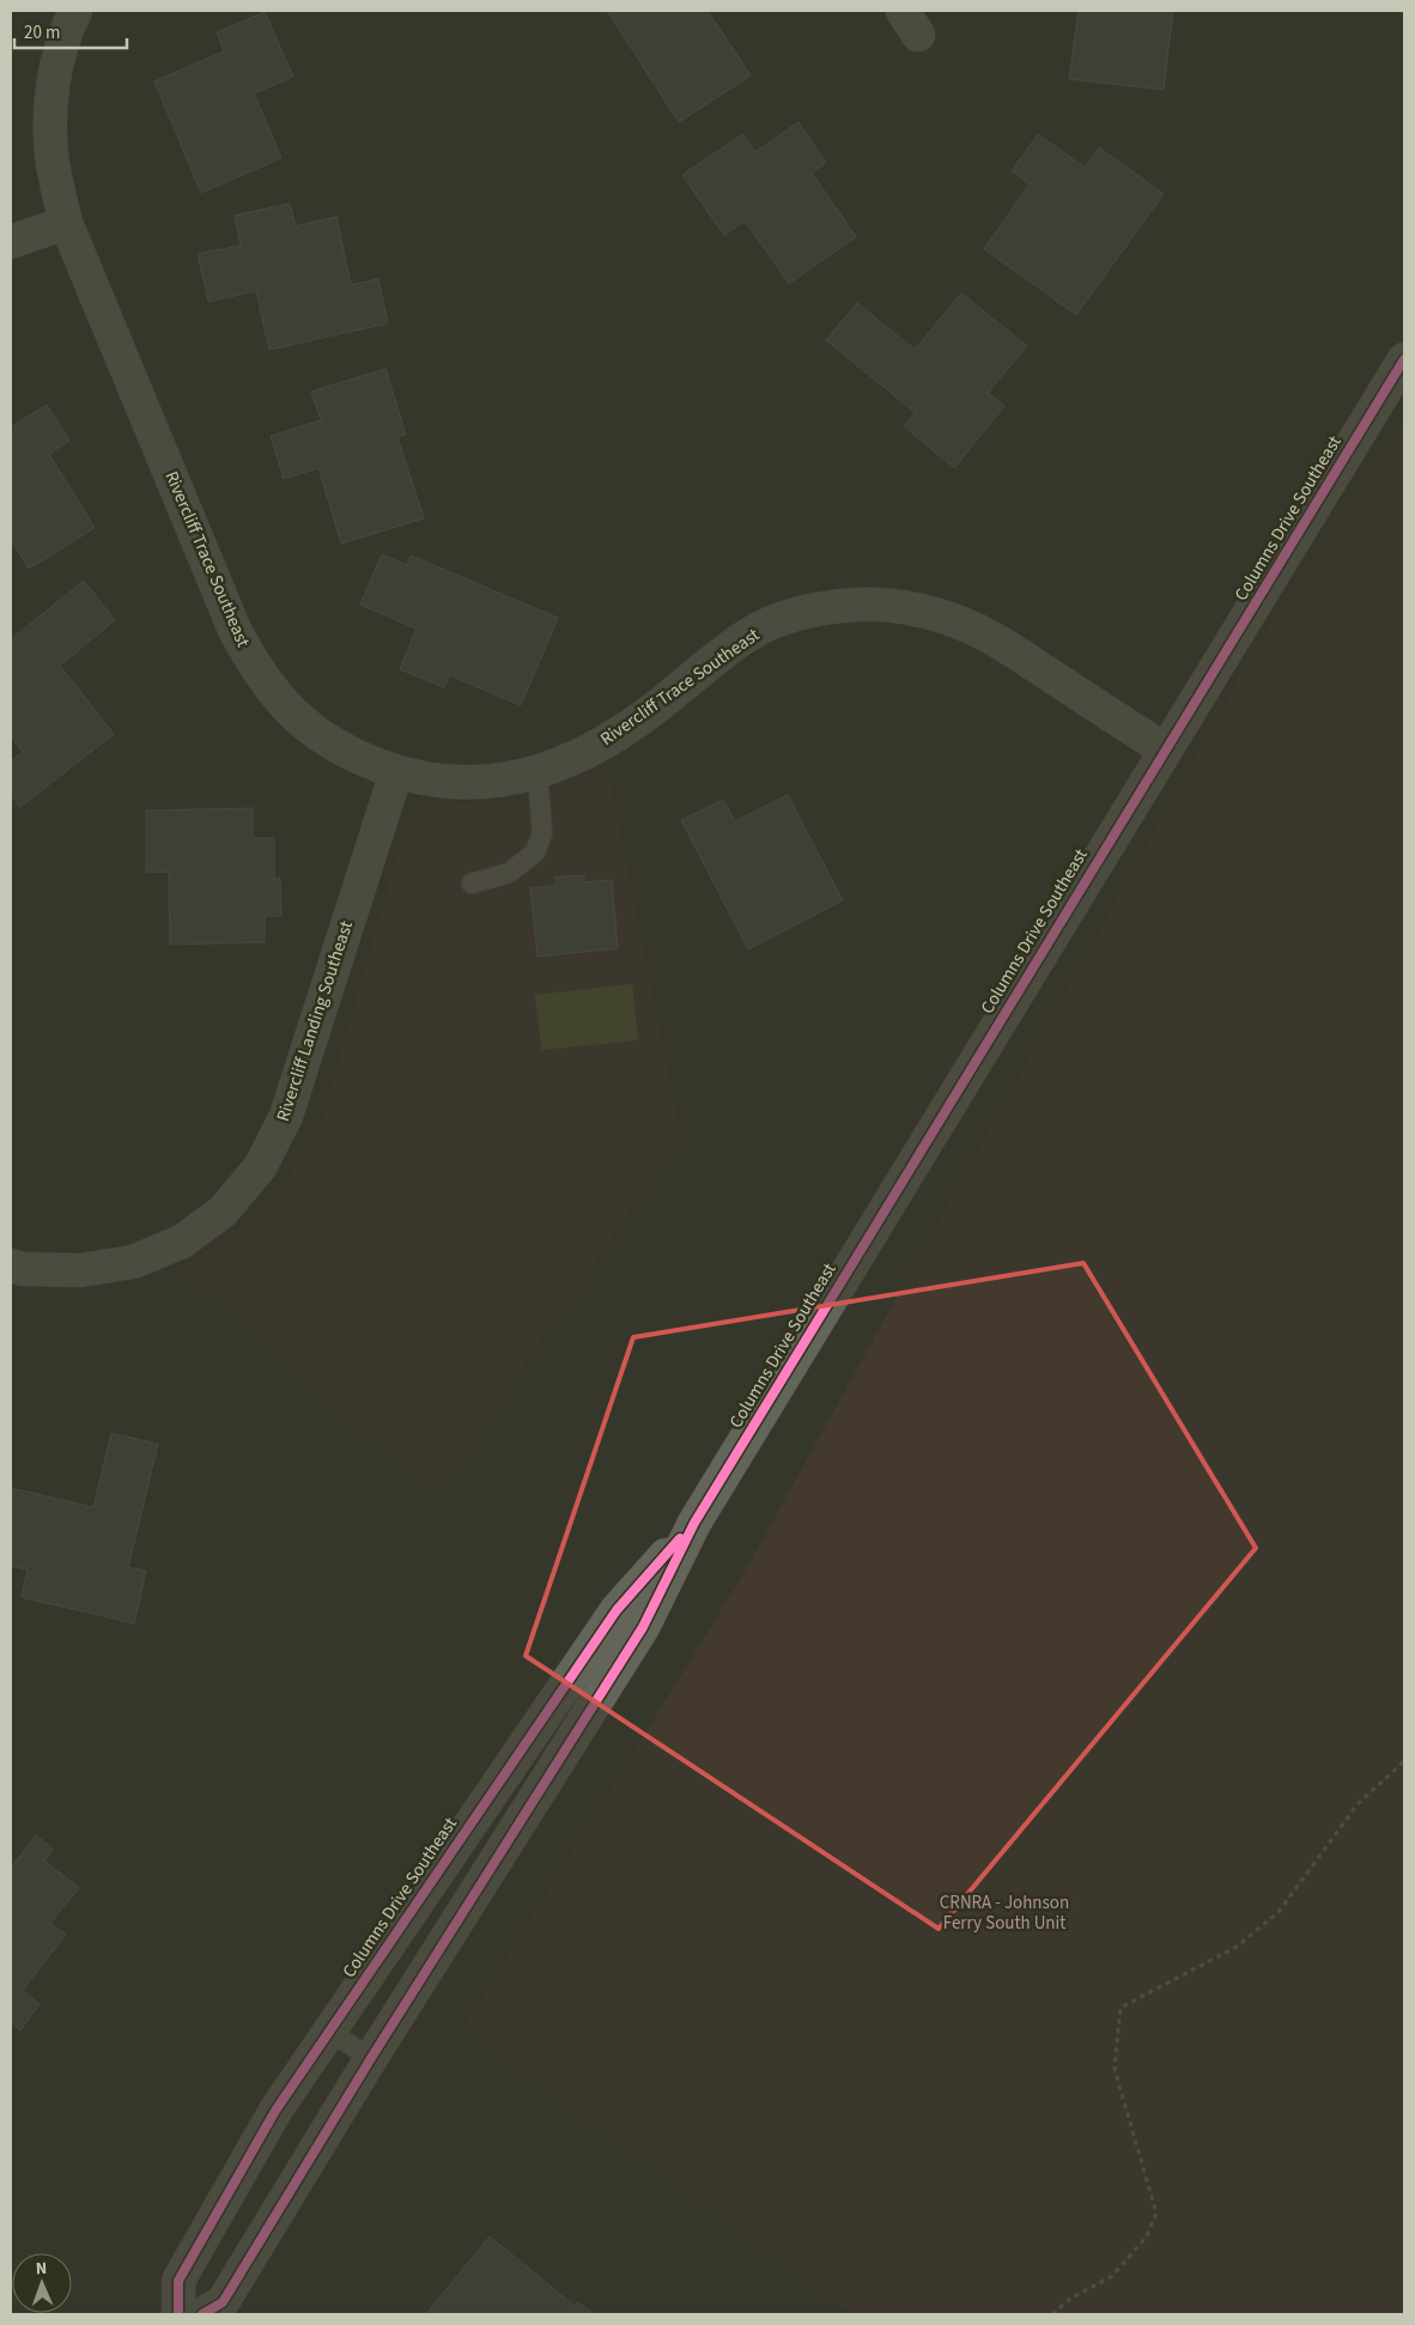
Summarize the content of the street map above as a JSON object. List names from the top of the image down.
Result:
{
  "streets": {
    "street": ["Columns Drive Southeast", "Rivercliff Trace Southeast", "Rivercliff Landing Southeast"]
  },
  "crossings": [
    ["Columns Drive Southeast", "Rivercliff Trace Southeast"],
    ["Rivercliff Trace Southeast", "Rivercliff Landing Southeast"]
  ],
  "parks": ["CRNRA - Johnson Ferry South Unit"],
  "scale_bar": "20 m",
  "north": "top"
}
